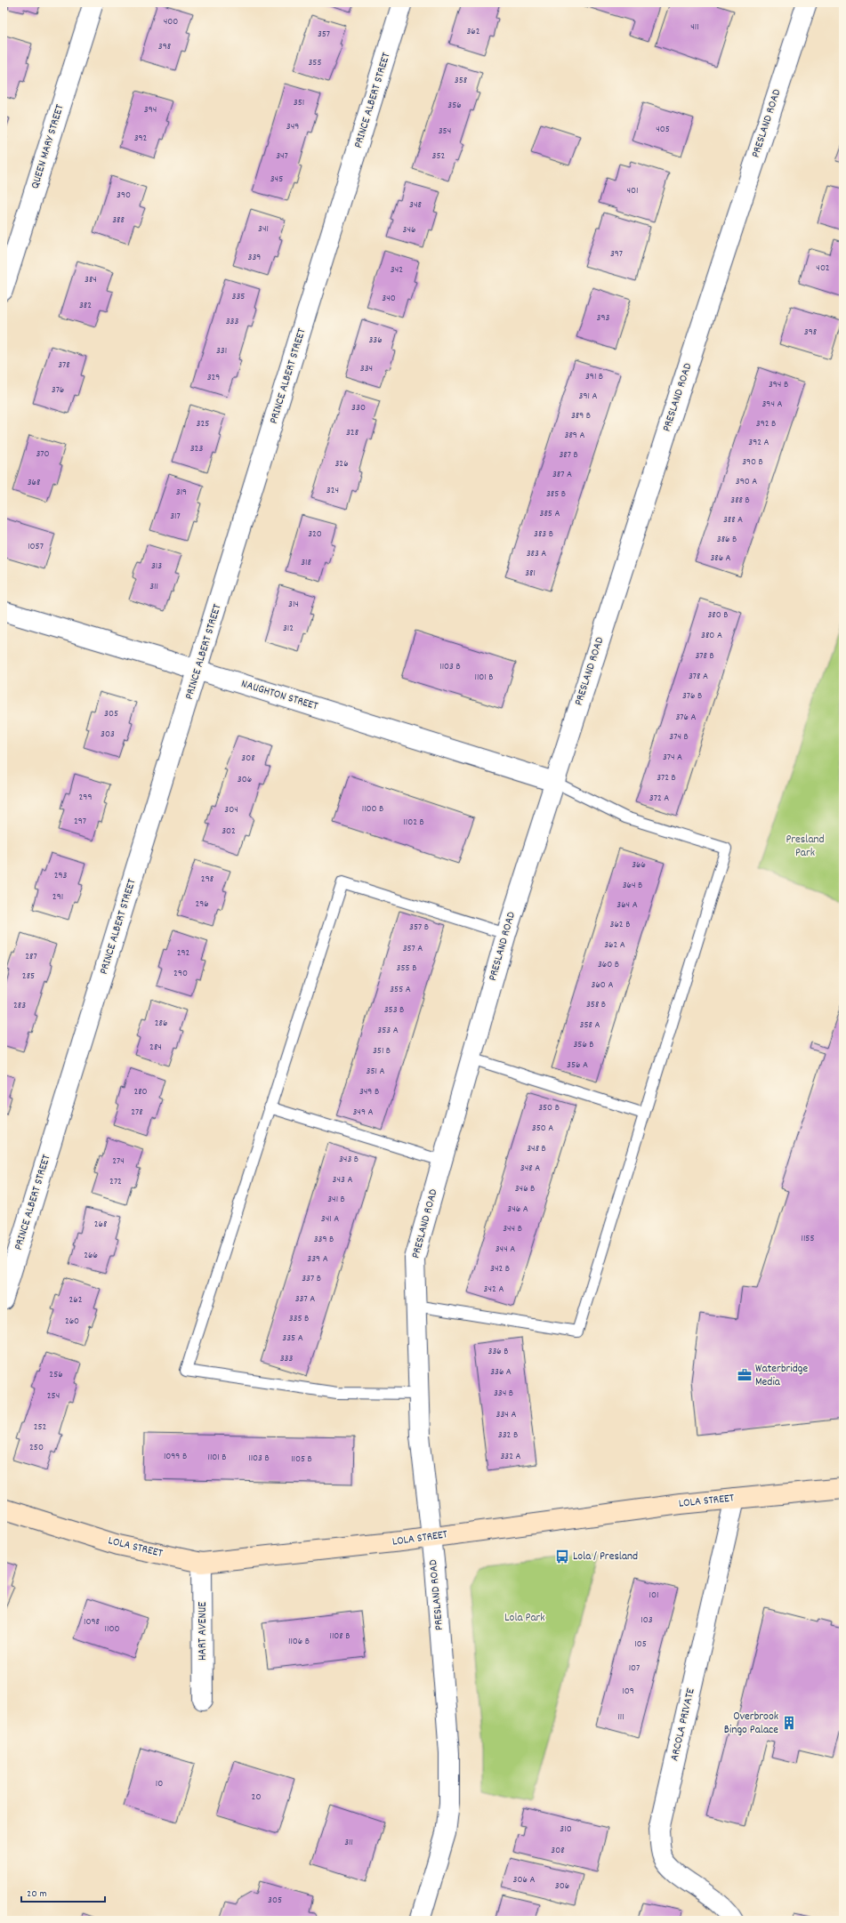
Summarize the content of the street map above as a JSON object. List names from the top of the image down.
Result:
{
  "streets": {
    "street": [
      "PRINCE ALBERT STREET",
      "PRESLAND ROAD",
      "QUEEN MARY STREET",
      "NAUGHTON STREET",
      "LOLA STREET",
      "HART AVENUE",
      "ARCOLA PRIVATE"
    ]
  },
  "crossings": [
    ["PRINCE ALBERT STREET", "NAUGHTON STREET"],
    ["PRESLAND ROAD", "NAUGHTON STREET"],
    ["PRESLAND ROAD", "LOLA STREET"],
    ["LOLA STREET", "HART AVENUE"],
    ["LOLA STREET", "ARCOLA PRIVATE"]
  ],
  "parks": ["Presland Park", "Lola Park"],
  "places": {
    "office": ["Waterbridge Media"],
    "bus stop": ["Lola / Presland"],
    "building": ["Overbrook Bingo Palace"]
  },
  "house_numbers": [
    "400",
    "411",
    "362",
    "357",
    "398",
    "355",
    "358",
    "351",
    "356",
    "394",
    "349",
    "405",
    "354",
    "392",
    "347",
    "352",
    "345",
    "401",
    "390",
    "348",
    "388",
    "341",
    "346",
    "397",
    "339",
    "402",
    "342",
    "384",
    "335",
    "340",
    "382",
    "393",
    "333",
    "398",
    "336",
    "331",
    "378",
    "334",
    "391 B",
    "329",
    "394 B",
    "376",
    "391 A",
    "394 A",
    "330",
    "389 B",
    "325",
    "392 B",
    "328",
    "389 A",
    "392 A",
    "323",
    "370",
    "387 B",
    "390 B",
    "326",
    "387 A",
    "390 A",
    "368",
    "324",
    "319",
    "385 B",
    "388 B",
    "385 A",
    "317",
    "388 A",
    "320",
    "383 B",
    "386 B",
    "1057",
    "383 A",
    "386 A",
    "318",
    "313",
    "381",
    "311",
    "314",
    "380 B",
    "312",
    "380 A",
    "378 B",
    "1103 B",
    "378 A",
    "1101 B",
    "376 B",
    "305",
    "376 A",
    "303",
    "374 B",
    "374 A",
    "308",
    "372 B",
    "306",
    "299",
    "372 A",
    "1100 B",
    "304",
    "297",
    "1102 B",
    "302",
    "366",
    "293",
    "298",
    "364 B",
    "291",
    "296",
    "364 A",
    "362 B",
    "357 B",
    "362 A",
    "357 A",
    "292",
    "287",
    "360 B",
    "355 B",
    "290",
    "285",
    "360 A",
    "355 A",
    "358 B",
    "283",
    "353 B",
    "286",
    "358 A",
    "353 A",
    "356 B",
    "284",
    "351 B",
    "356 A",
    "351 A",
    "280",
    "349 B",
    "350 B",
    "278",
    "349 A",
    "350 A",
    "348 B",
    "343 B",
    "274",
    "348 A",
    "343 A",
    "272",
    "346 B",
    "341 B",
    "346 A",
    "341 A",
    "268",
    "344 B",
    "1155",
    "339 B",
    "344 A",
    "266",
    "339 A",
    "342 B",
    "337 B",
    "342 A",
    "337 A",
    "262",
    "335 B",
    "260",
    "335 A",
    "336 B",
    "333",
    "336 A",
    "256",
    "334 B",
    "254",
    "334 A",
    "252",
    "332 B",
    "250",
    "1099 B",
    "332 A",
    "1101 B",
    "1103 B",
    "1105 B",
    "101",
    "103",
    "1098",
    "1100",
    "1108 B",
    "1106 B",
    "105",
    "107",
    "109",
    "111",
    "10",
    "20",
    "310",
    "311",
    "308",
    "306 A",
    "306",
    "305"
  ],
  "scale_bar": "20 m"
}
